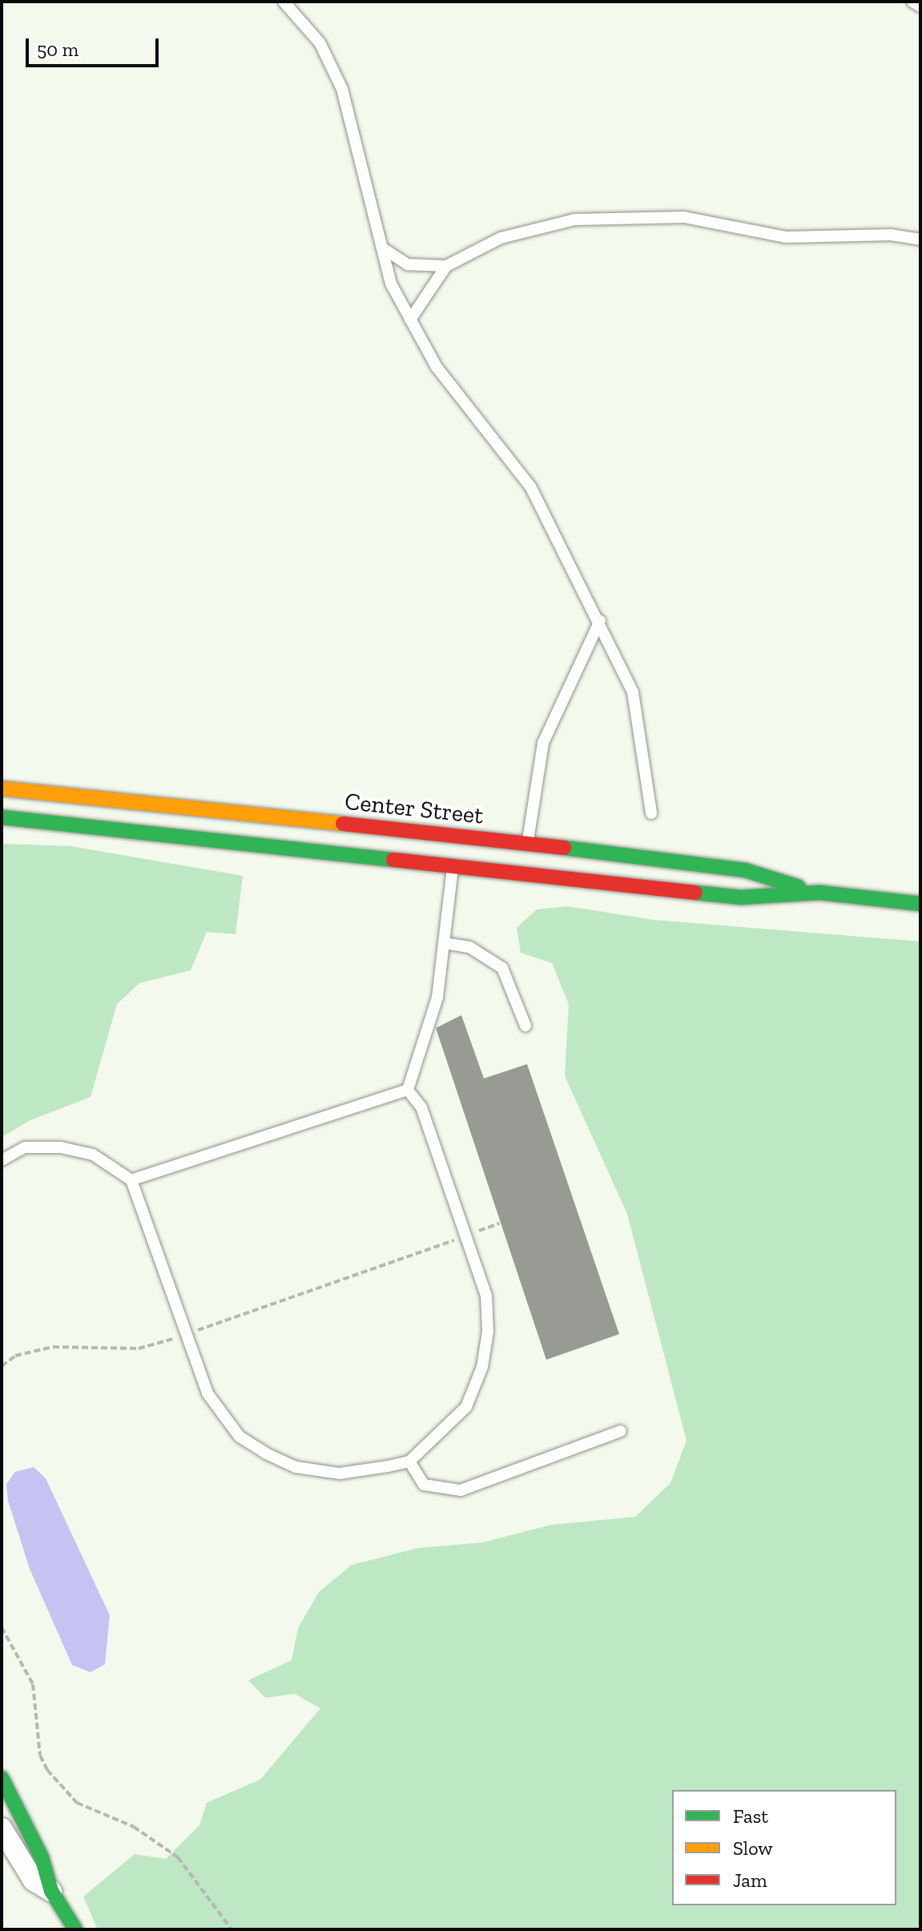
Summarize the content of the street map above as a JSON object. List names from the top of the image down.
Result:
{
  "streets": {
    "main road": ["Center Street"]
  },
  "legend": ["Fast", "Slow", "Jam"],
  "scale_bar": "50 m"
}
